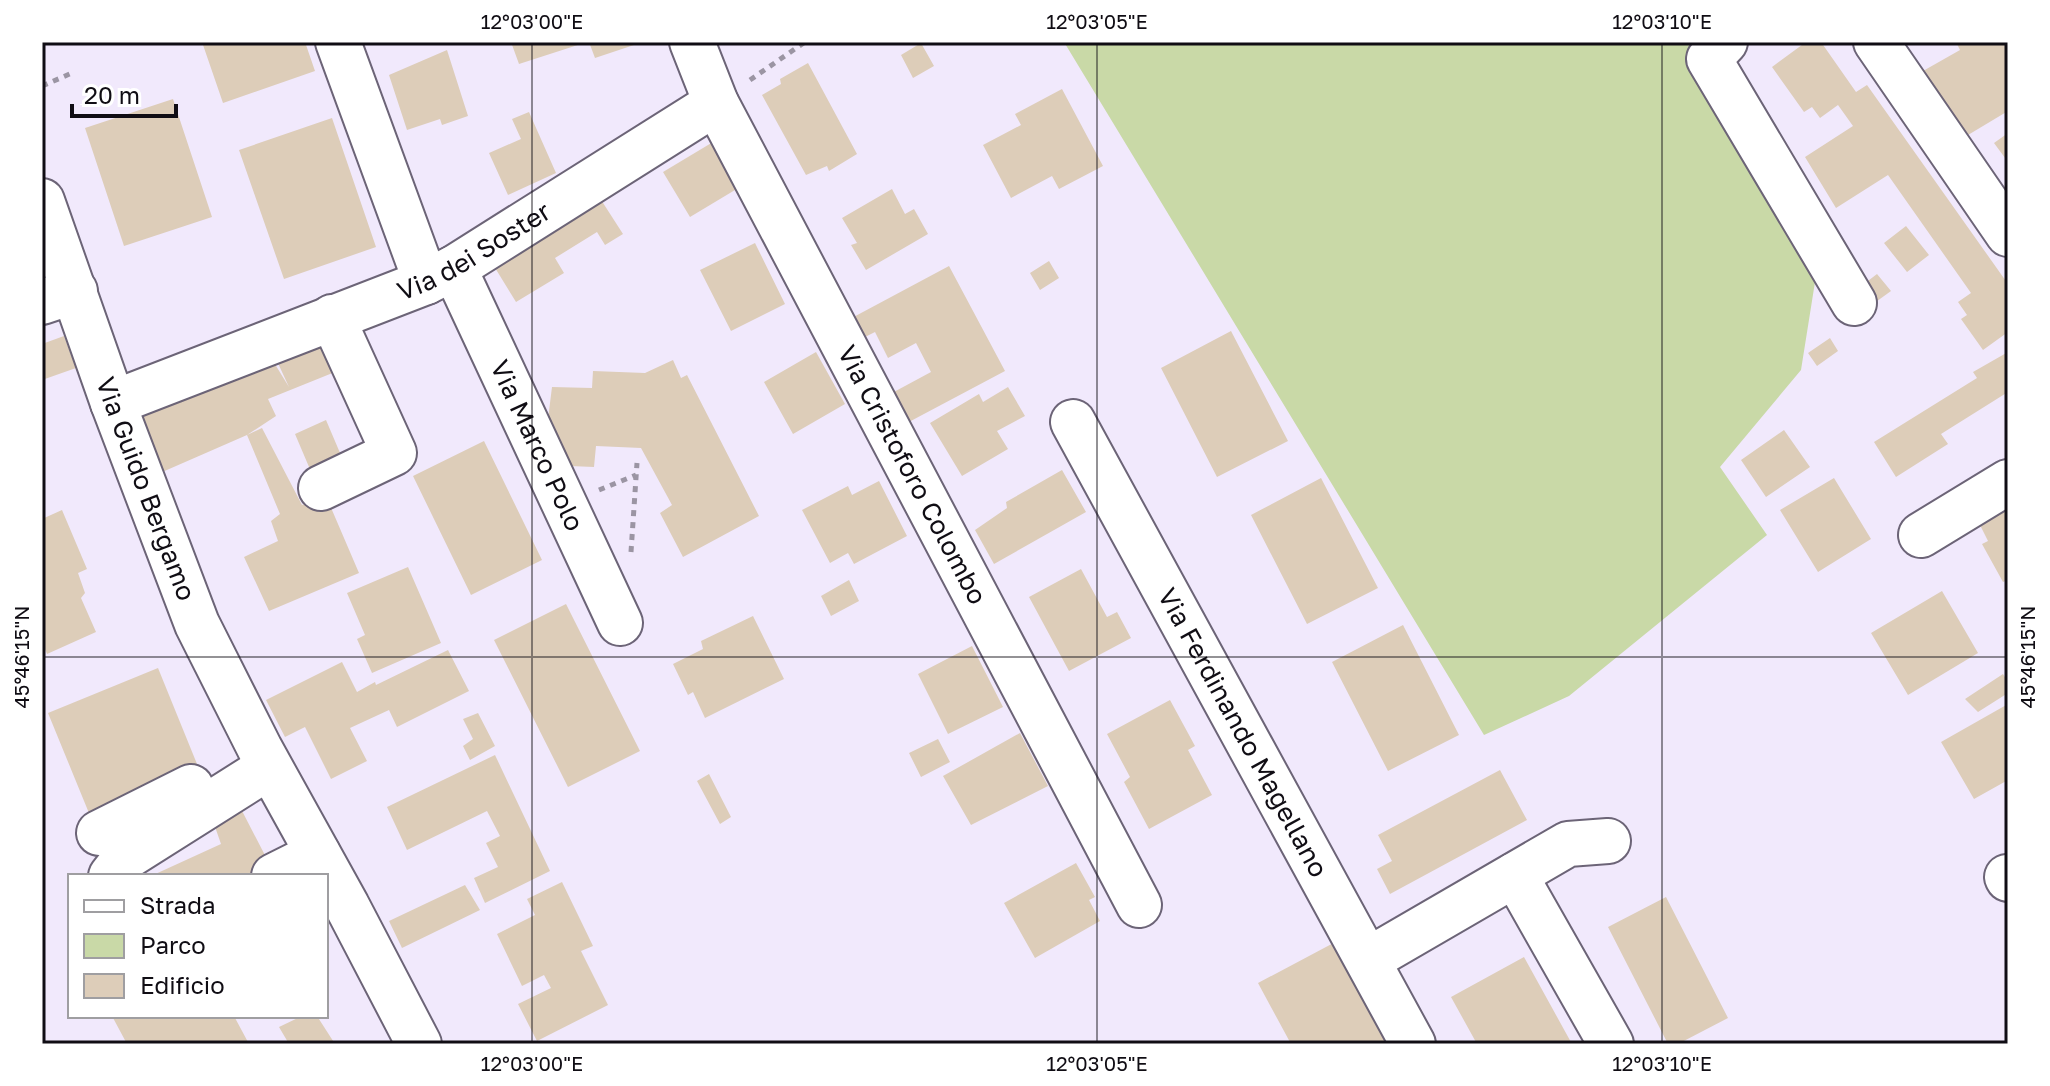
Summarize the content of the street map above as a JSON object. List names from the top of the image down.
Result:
{
  "streets": {
    "street": [
      "Via dei Soster",
      "Via Marco Polo",
      "Via Cristoforo Colombo",
      "Via Guido Bergamo",
      "Via Ferdinando Magellano"
    ]
  },
  "crossings": [
    ["Via dei Soster", "Via Marco Polo"],
    ["Via dei Soster", "Via Cristoforo Colombo"],
    ["Via dei Soster", "Via Guido Bergamo"]
  ],
  "legend": ["Strada", "Parco", "Edificio"],
  "scale_bar": "20 m",
  "coordinates": [
    "12°03'00\"E",
    "12°03'05\"E",
    "12°03'10\"E",
    "45°46'15\"N"
  ]
}
